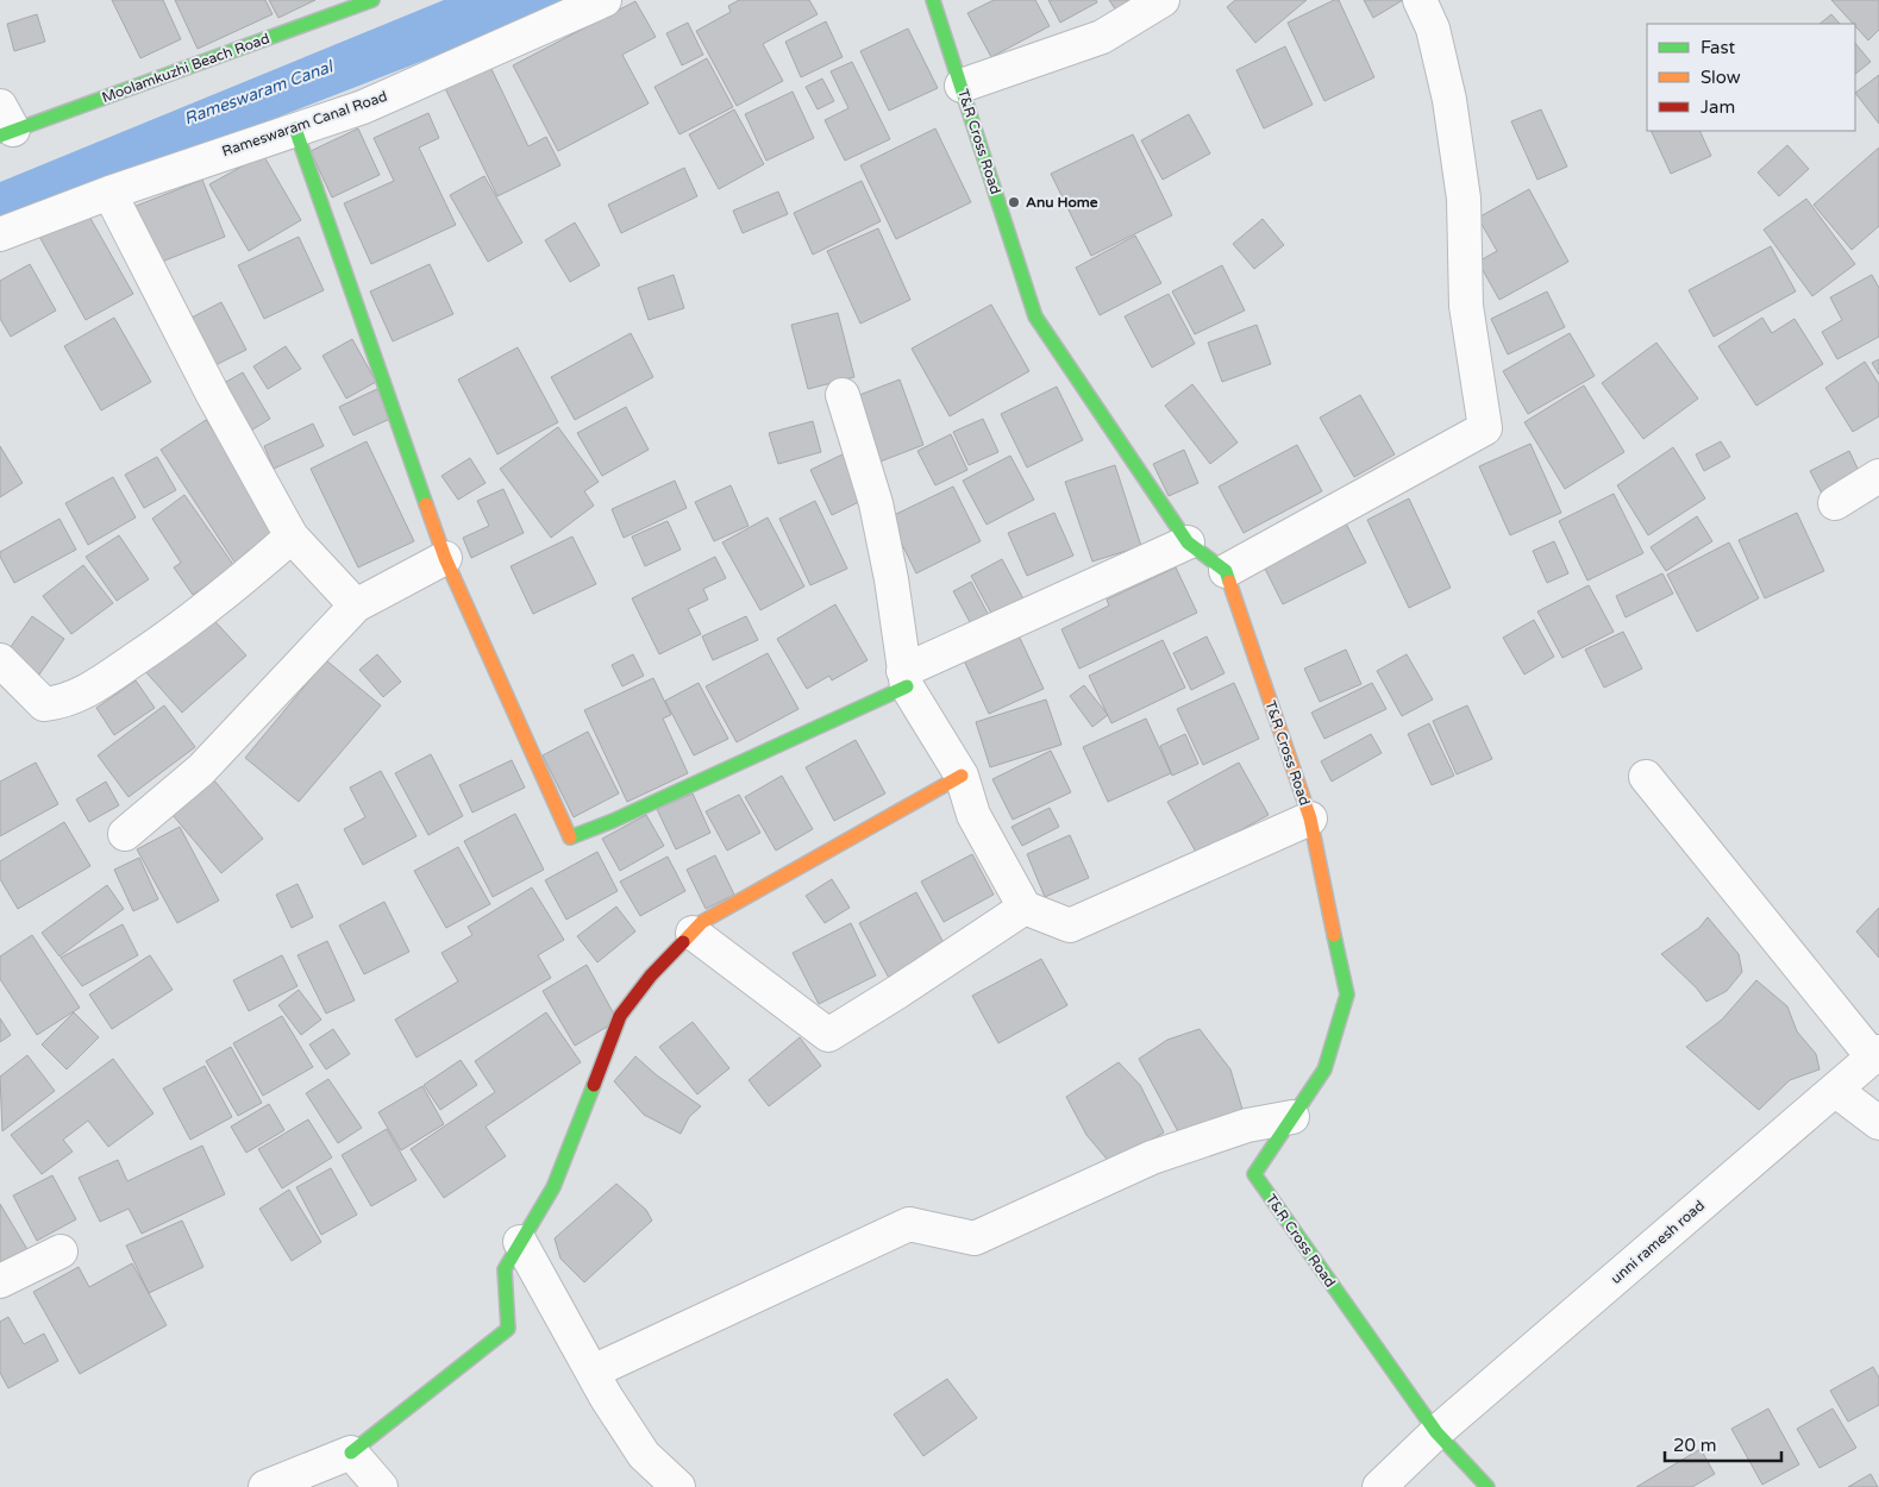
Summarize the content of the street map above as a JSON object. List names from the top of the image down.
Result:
{
  "streets": {
    "street": [
      "Moolamkuzhi Beach Road",
      "Rameswaram Canal Road",
      "T&R Cross Road",
      "unni ramesh road"
    ]
  },
  "crossings": [
    ["T&R Cross Road", "unni ramesh road"]
  ],
  "water": ["Rameswaram Canal"],
  "places": ["Anu Home"],
  "legend": ["Fast", "Slow", "Jam"],
  "scale_bar": "20 m"
}
